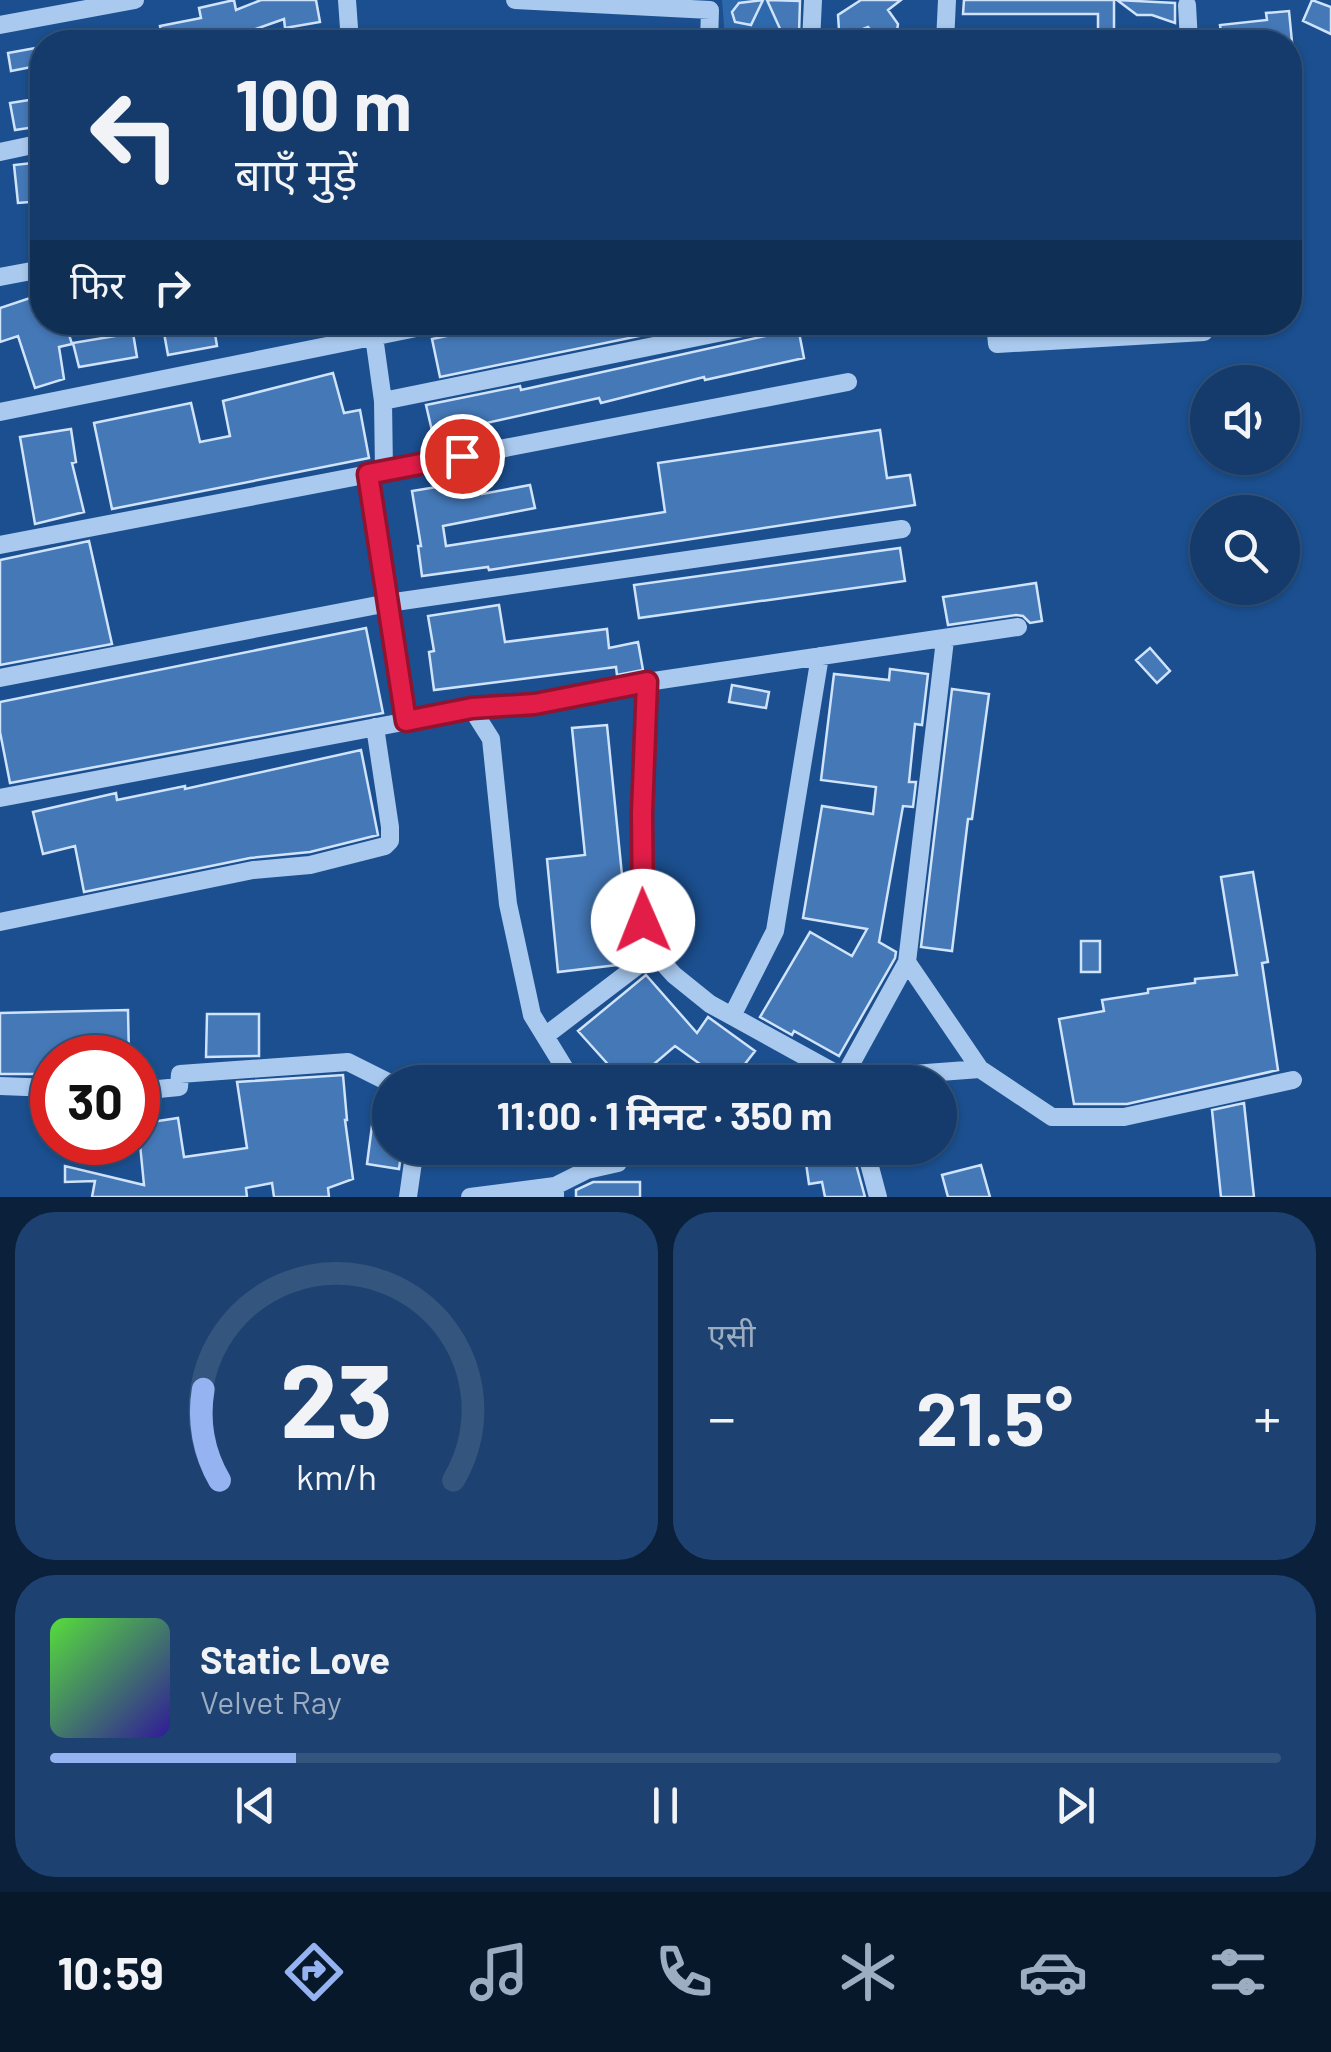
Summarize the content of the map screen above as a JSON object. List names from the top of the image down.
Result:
{
  "page": {
    "turn": ["100 m", "बाएँ मुड़ें"],
    "then": "फिर",
    "limit": "30",
    "trip": "11:00 · 1 मिनट · 350 m",
    "tile": "एसी",
    "heat": ["−", "21.5°", "+"],
    "song": ["Static Love", "Velvet Ray"],
    "tabs": "10:59",
    "gauge": ["23", "km/h"]
  }
}
